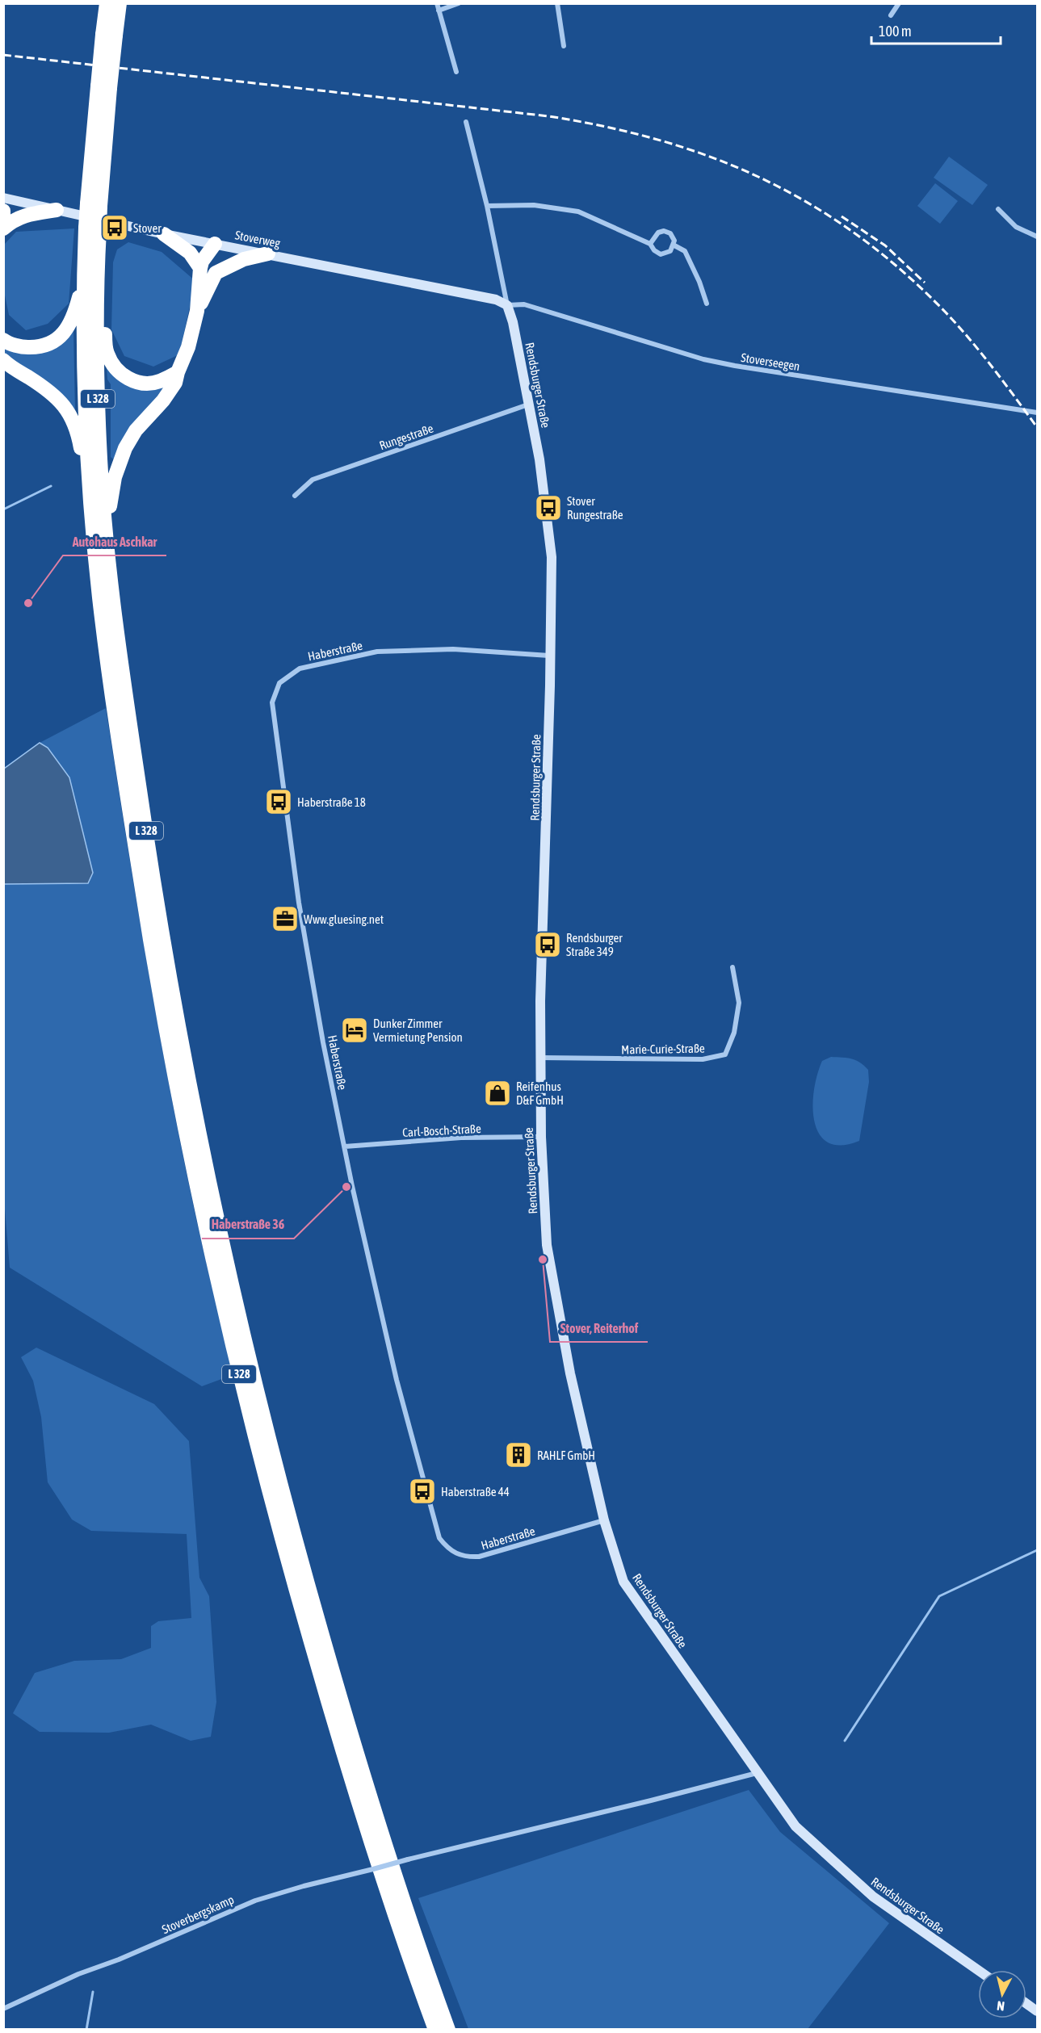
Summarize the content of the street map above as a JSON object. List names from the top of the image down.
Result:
{
  "streets": {
    "highway": ["L 328"],
    "street": [
      "Stoverweg",
      "Stoverseegen",
      "Rendsburger Straße",
      "Rungestraße",
      "Haberstraße",
      "Marie-Curie-Straße",
      "Carl-Bosch-Straße",
      "Stoverbergskamp"
    ]
  },
  "crossings": [
    ["Stoverweg", "Stoverseegen"],
    ["Stoverweg", "Rendsburger Straße"],
    ["Stoverseegen", "Rendsburger Straße"],
    ["Rendsburger Straße", "Rungestraße"],
    ["Rendsburger Straße", "Haberstraße"],
    ["Rendsburger Straße", "Marie-Curie-Straße"],
    ["Rendsburger Straße", "Carl-Bosch-Straße"],
    ["Rendsburger Straße", "Stoverbergskamp"],
    ["Haberstraße", "Carl-Bosch-Straße"]
  ],
  "places": {
    "bus stop": [
      "Stover",
      "Stover Rungestraße",
      "Haberstraße 18",
      "Rendsburger Straße 349",
      "Haberstraße 44"
    ],
    "other": ["Autohaus Aschkar", "Haberstraße 36", "Stover, Reiterhof"],
    "office": ["Www.gluesing.net"],
    "hotel": ["Dunker Zimmer Vermietung Pension"],
    "shop": ["Reifenhus D&F GmbH"],
    "building": ["RAHLF GmbH"]
  },
  "scale_bar": "100 m",
  "north": "bottom"
}
